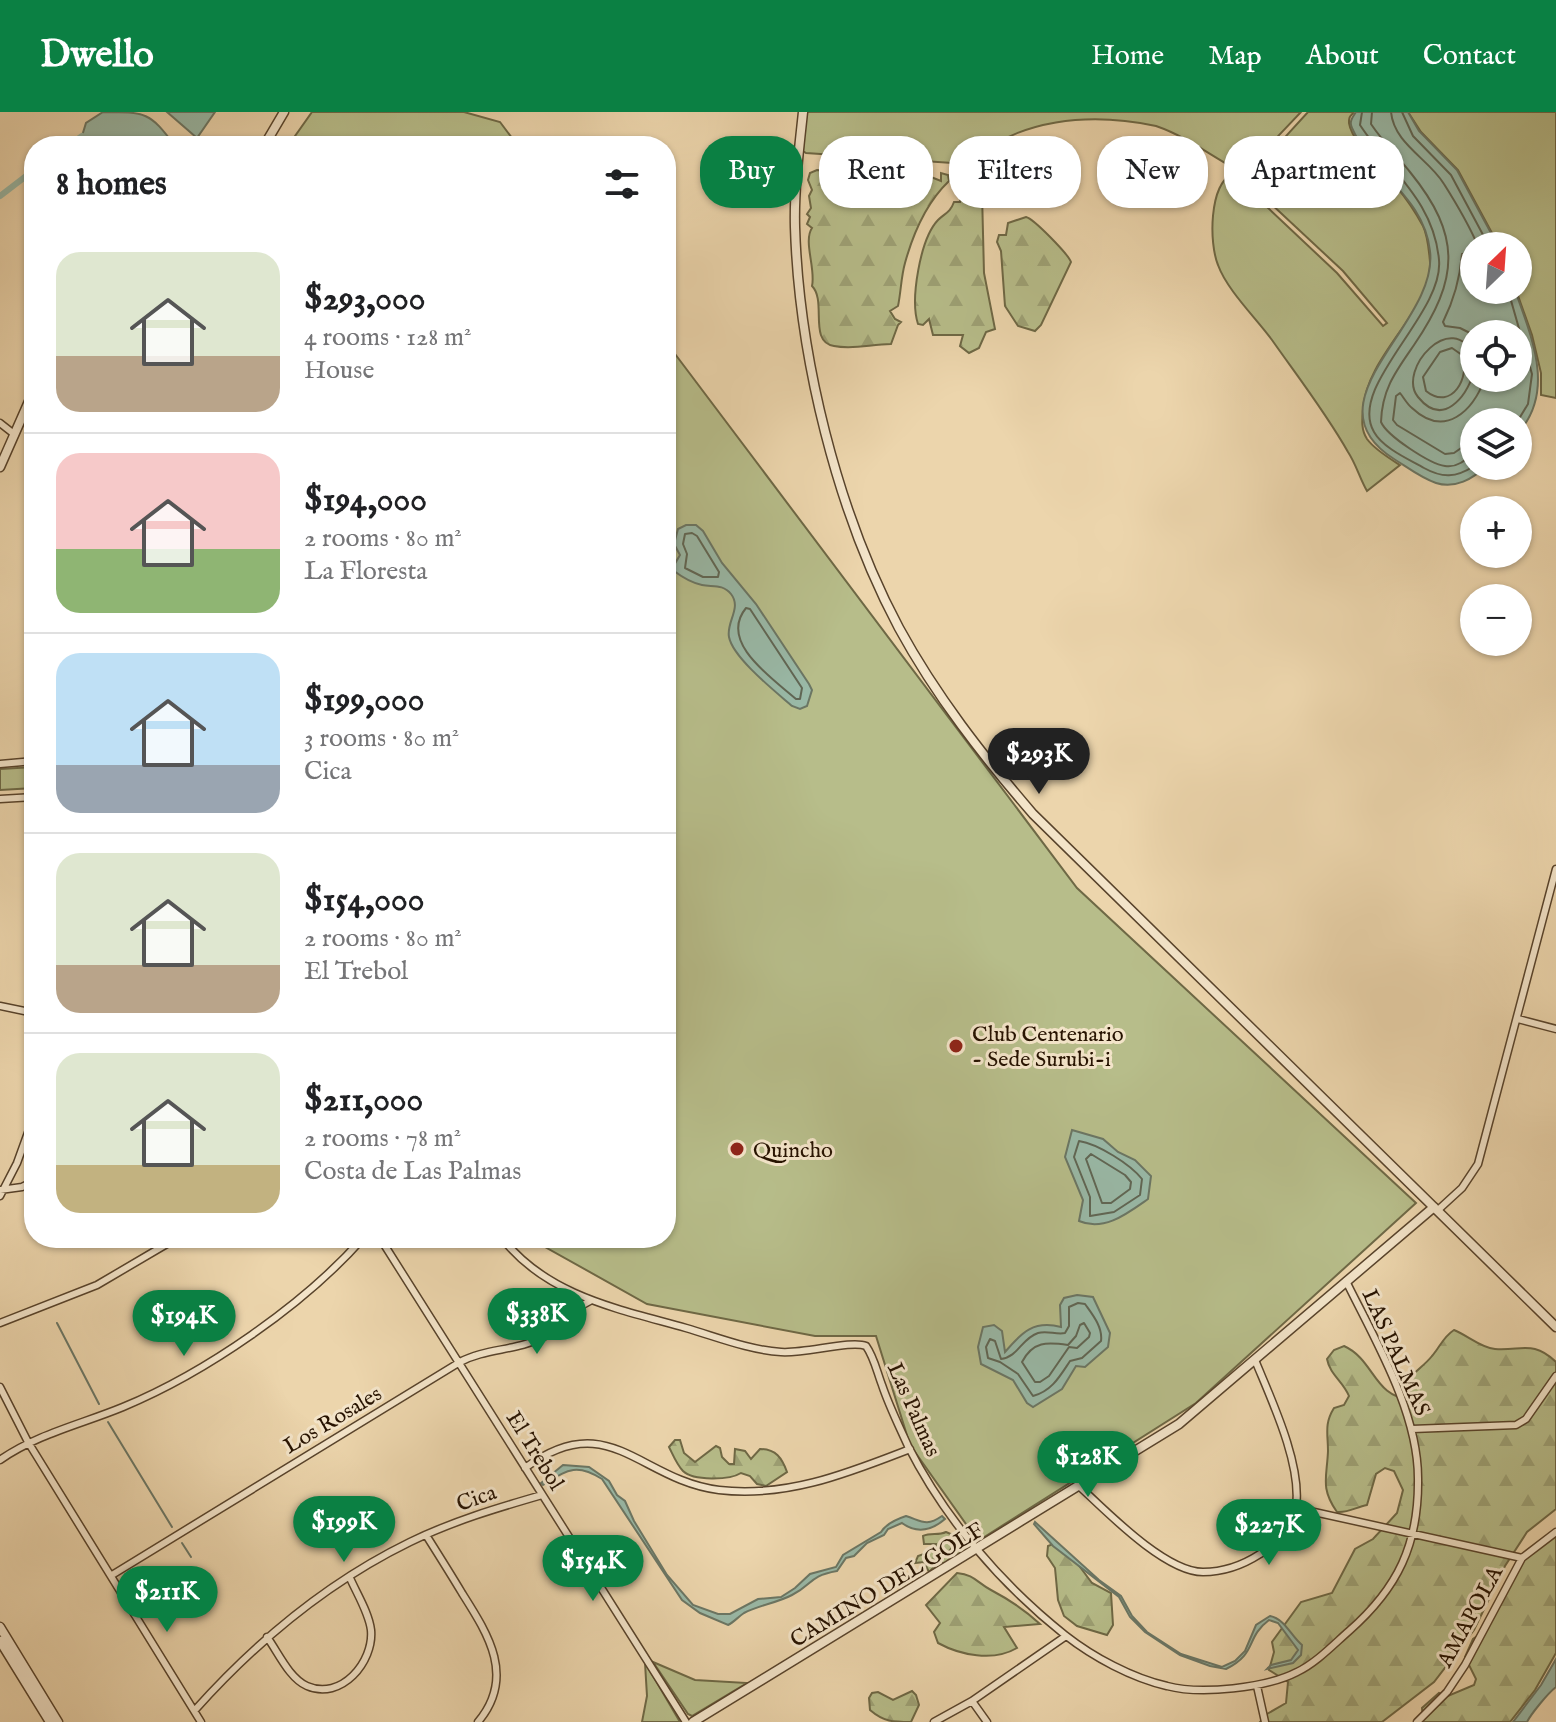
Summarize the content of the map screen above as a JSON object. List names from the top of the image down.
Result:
{
  "streets": {
    "street": [
      "LAS PALMAS",
      "Las Palmas",
      "Los Rosales",
      "El Trebol",
      "Cica",
      "CAMINO DEL GOLF",
      "AMAPOLA"
    ]
  },
  "crossings": [
    ["LAS PALMAS", "Las Palmas"],
    ["LAS PALMAS", "CAMINO DEL GOLF"],
    ["Las Palmas", "Los Rosales"],
    ["Las Palmas", "CAMINO DEL GOLF"],
    ["Los Rosales", "El Trebol"],
    ["El Trebol", "Cica"]
  ],
  "places": ["Club Centenario - Sede Surubi-i", "Quincho"],
  "north": "top right",
  "page": {
    "header": "Dwello",
    "nav": [
      "Home",
      "Map",
      "About",
      "Contact"
    ],
    "chip": [
      "Buy",
      "Rent",
      "Filters",
      "New",
      "Apartment"
    ],
    "heading": "8 homes",
    "map_buttons": ["+", "−"],
    "list": [
      {
        "name": "$293,000",
        "note": "4 rooms · 128 m² · House"
      },
      {
        "name": "$194,000",
        "note": "2 rooms · 80 m² · La Floresta"
      },
      {
        "name": "$199,000",
        "note": "3 rooms · 80 m² · Cica"
      },
      {
        "name": "$154,000",
        "note": "2 rooms · 80 m² · El Trebol"
      },
      {
        "name": "$211,000",
        "note": "2 rooms · 78 m² · Costa de Las Palmas"
      }
    ],
    "price": [
      "$293K",
      "$338K",
      "$194K",
      "$128K",
      "$199K",
      "$227K",
      "$154K",
      "$211K"
    ]
  }
}
